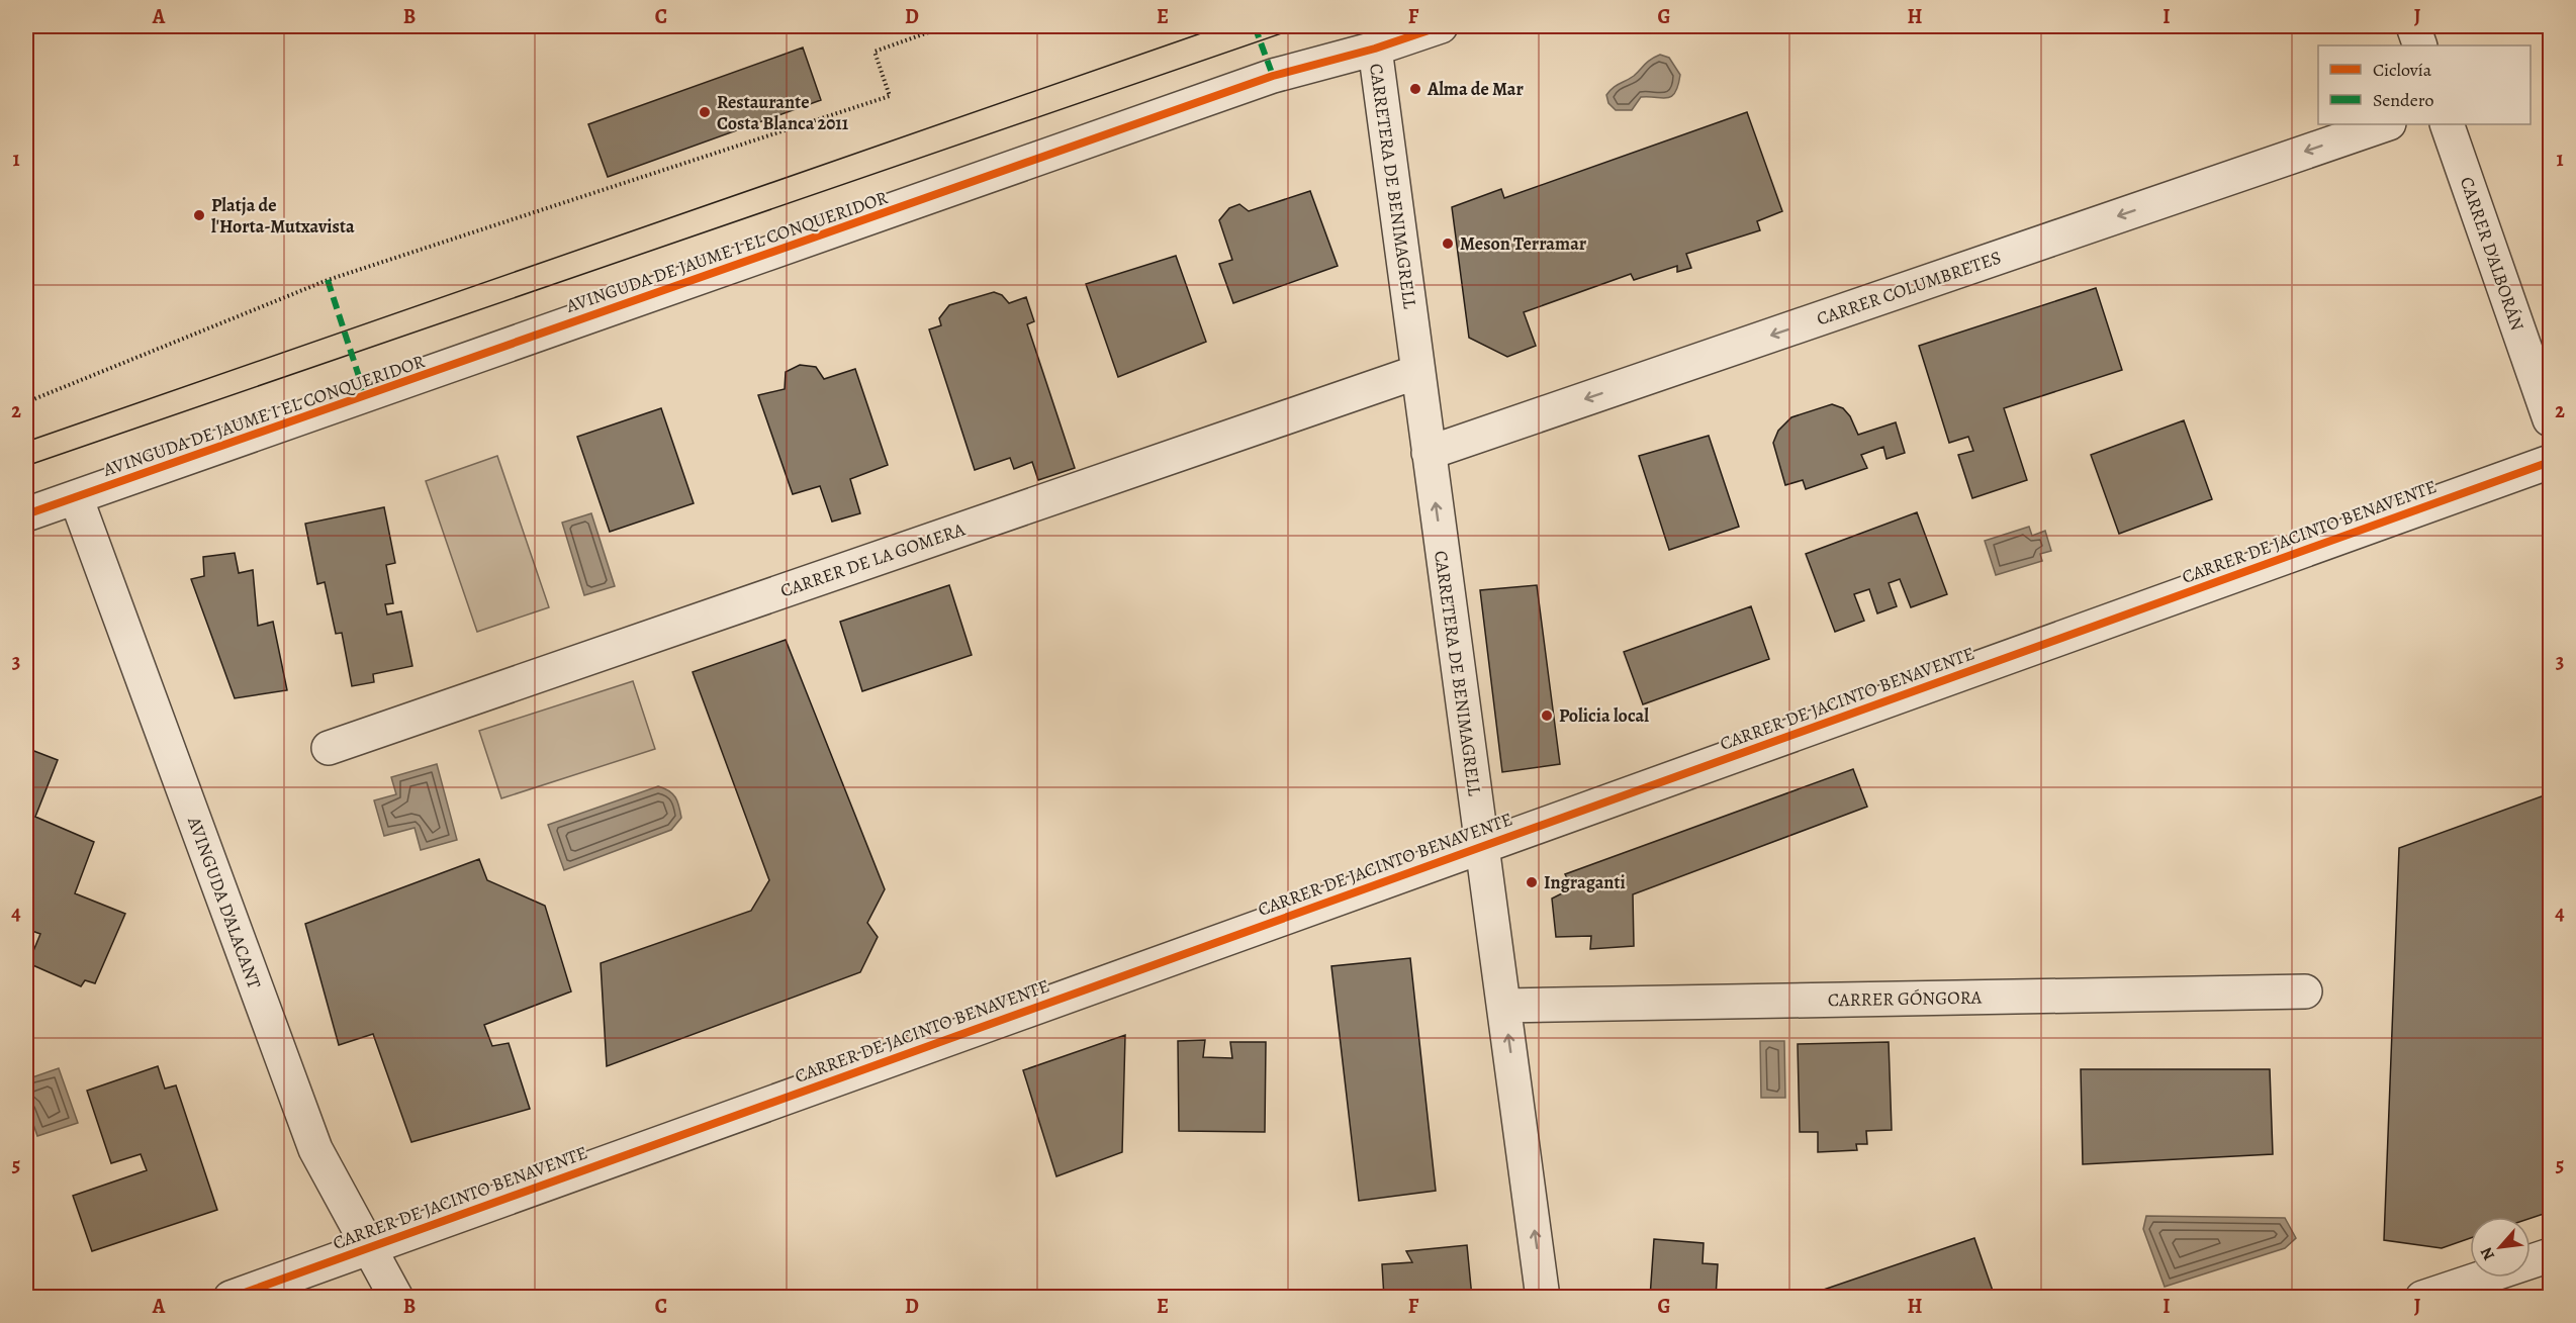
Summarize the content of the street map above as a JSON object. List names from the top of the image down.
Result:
{
  "streets": {
    "street": [
      "CARRETERA DE BENIMAGRELL",
      "AVINGUDA DE JAUME I EL CONQUERIDOR",
      "CARRER D'ALBORÁN",
      "CARRER COLUMBRETES",
      "CARRER DE JACINTO BENAVENTE",
      "CARRER DE LA GOMERA",
      "AVINGUDA D'ALACANT",
      "CARRER GÓNGORA"
    ]
  },
  "crossings": [
    ["CARRETERA DE BENIMAGRELL", "AVINGUDA DE JAUME I EL CONQUERIDOR"],
    ["CARRETERA DE BENIMAGRELL", "CARRER COLUMBRETES"],
    ["CARRETERA DE BENIMAGRELL", "CARRER DE JACINTO BENAVENTE"],
    ["CARRETERA DE BENIMAGRELL", "CARRER DE LA GOMERA"],
    ["CARRETERA DE BENIMAGRELL", "CARRER GÓNGORA"],
    ["AVINGUDA DE JAUME I EL CONQUERIDOR", "AVINGUDA D'ALACANT"],
    ["CARRER DE JACINTO BENAVENTE", "AVINGUDA D'ALACANT"]
  ],
  "one_way": ["CARRETERA DE BENIMAGRELL", "CARRER COLUMBRETES"],
  "places": [
    "Alma de Mar",
    "Restaurante Costa Blanca 2011",
    "Platja de l'Horta-Mutxavista",
    "Meson Terramar",
    "Policia local",
    "Ingraganti"
  ],
  "legend": ["Ciclovía", "Sendero"],
  "north": "bottom left",
  "grid": {
    "columns": [
      "A",
      "B",
      "C",
      "D",
      "E",
      "F",
      "G",
      "H",
      "I",
      "J"
    ],
    "rows": [
      "1",
      "2",
      "3",
      "4",
      "5"
    ]
  }
}
